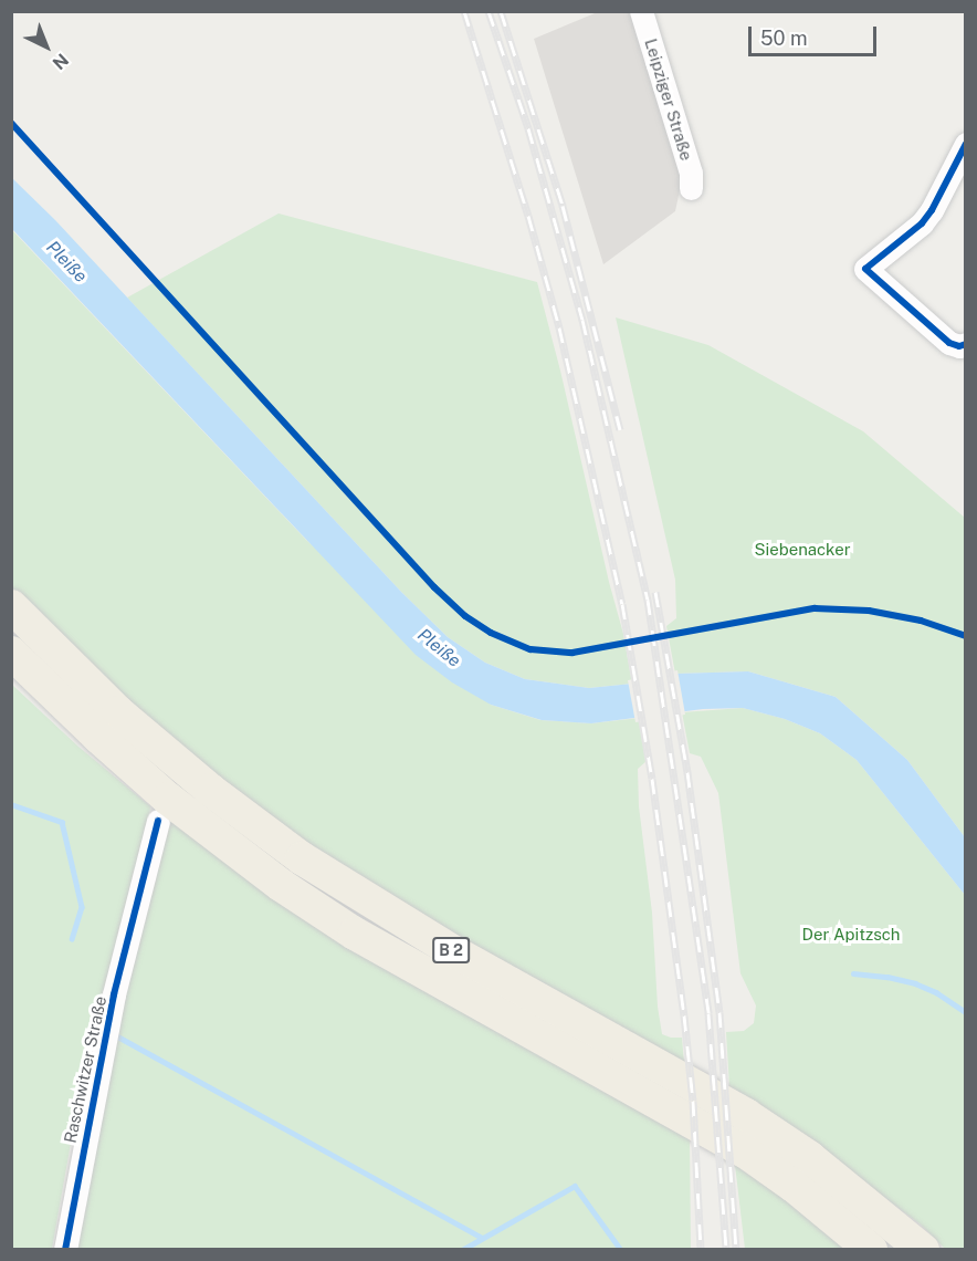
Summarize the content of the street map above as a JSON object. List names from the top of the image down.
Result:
{
  "streets": {
    "highway": ["B 2"],
    "street": ["Leipziger Straße", "Raschwitzer Straße"]
  },
  "water": ["Pleiße"],
  "parks": ["Siebenacker", "Der Apitzsch"],
  "scale_bar": "50 m",
  "north": "bottom right"
}
